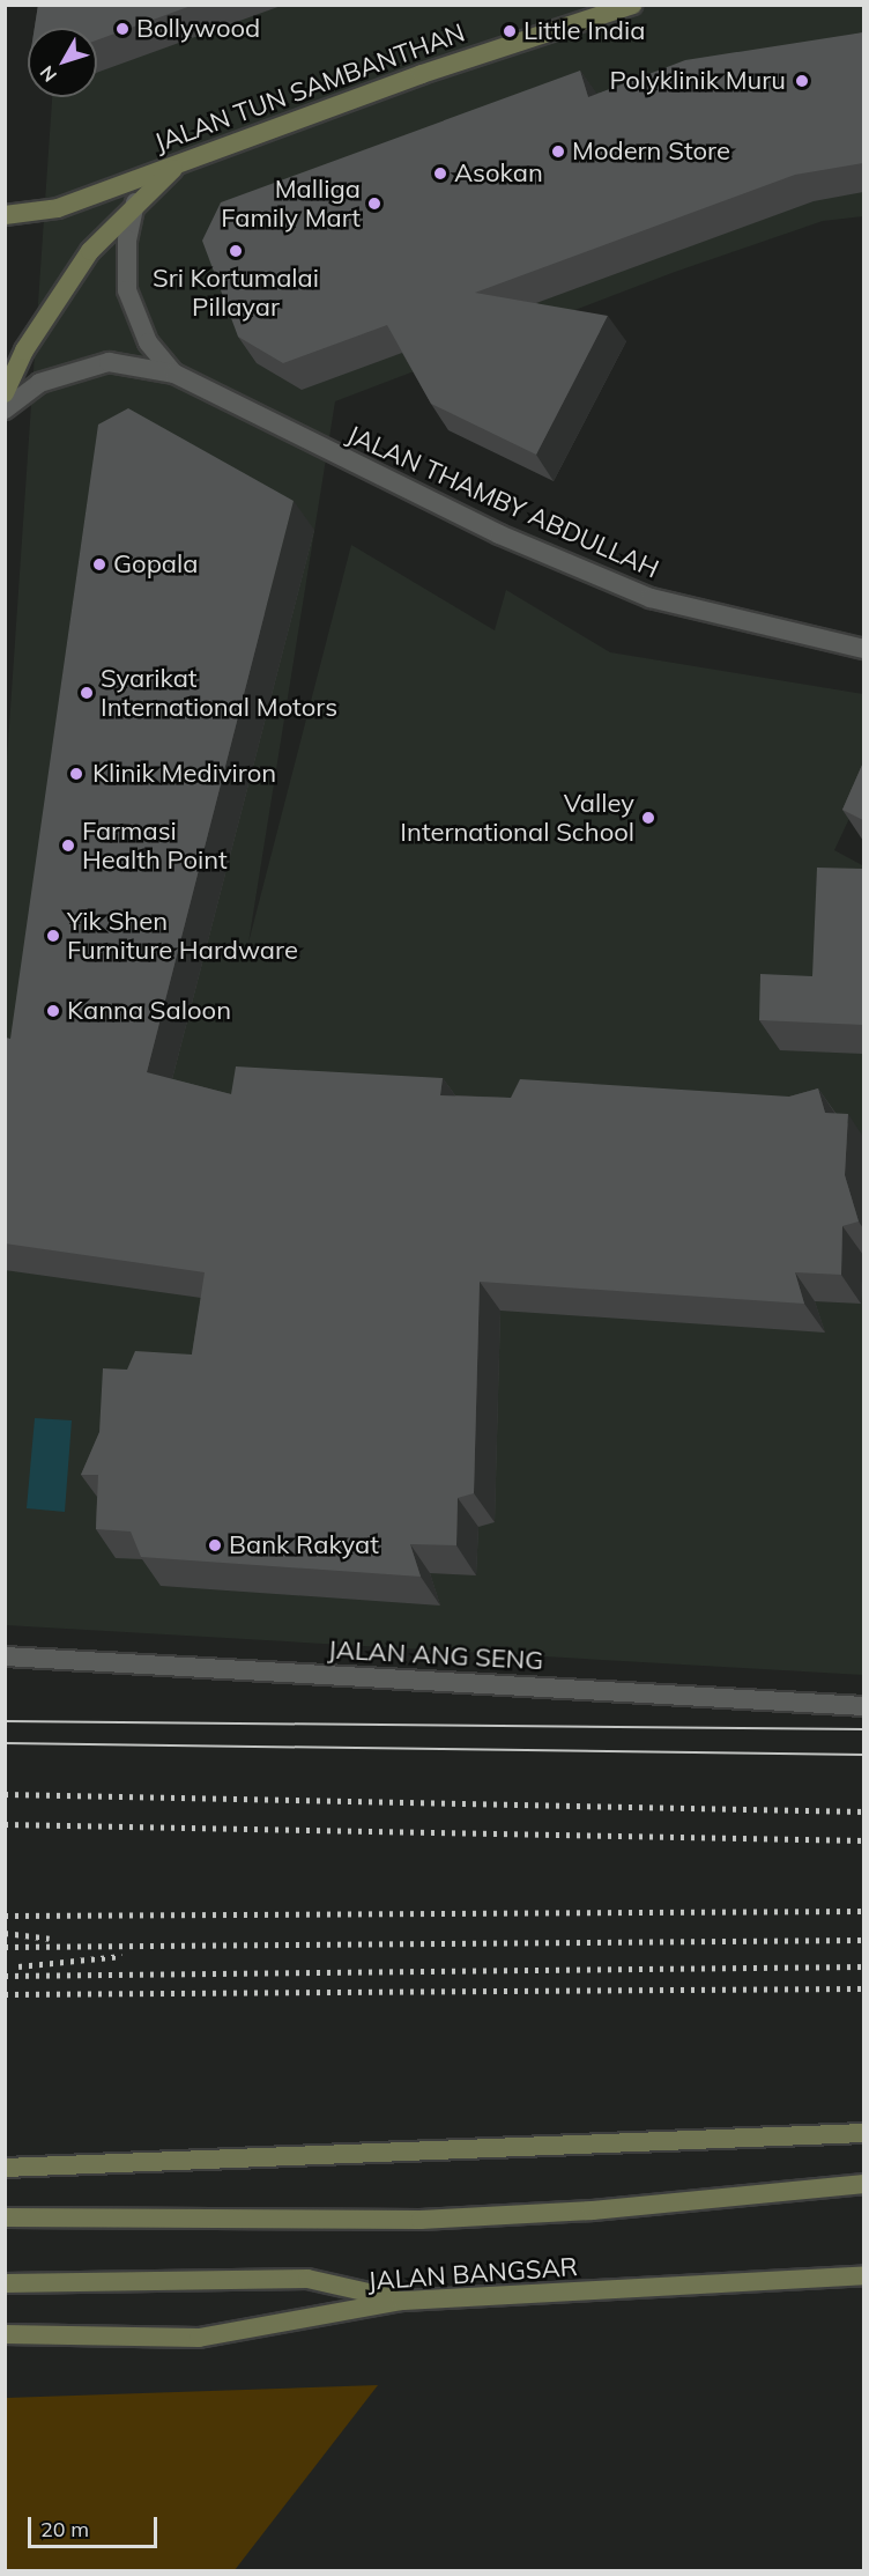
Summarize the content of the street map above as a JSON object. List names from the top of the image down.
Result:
{
  "streets": {
    "main road": ["JALAN TUN SAMBANTHAN", "JALAN BANGSAR"],
    "street": ["JALAN THAMBY ABDULLAH", "JALAN ANG SENG"]
  },
  "places": [
    "Bollywood",
    "Little India",
    "Polyklinik Muru",
    "Modern Store",
    "Asokan",
    "Malliga Family Mart",
    "Sri Kortumalai Pillayar",
    "Gopala",
    "Syarikat International Motors",
    "Klinik Mediviron",
    "Valley International School",
    "Farmasi Health Point",
    "Yik Shen Furniture Hardware",
    "Kanna Saloon",
    "Bank Rakyat"
  ],
  "scale_bar": "20 m",
  "north": "bottom left"
}
